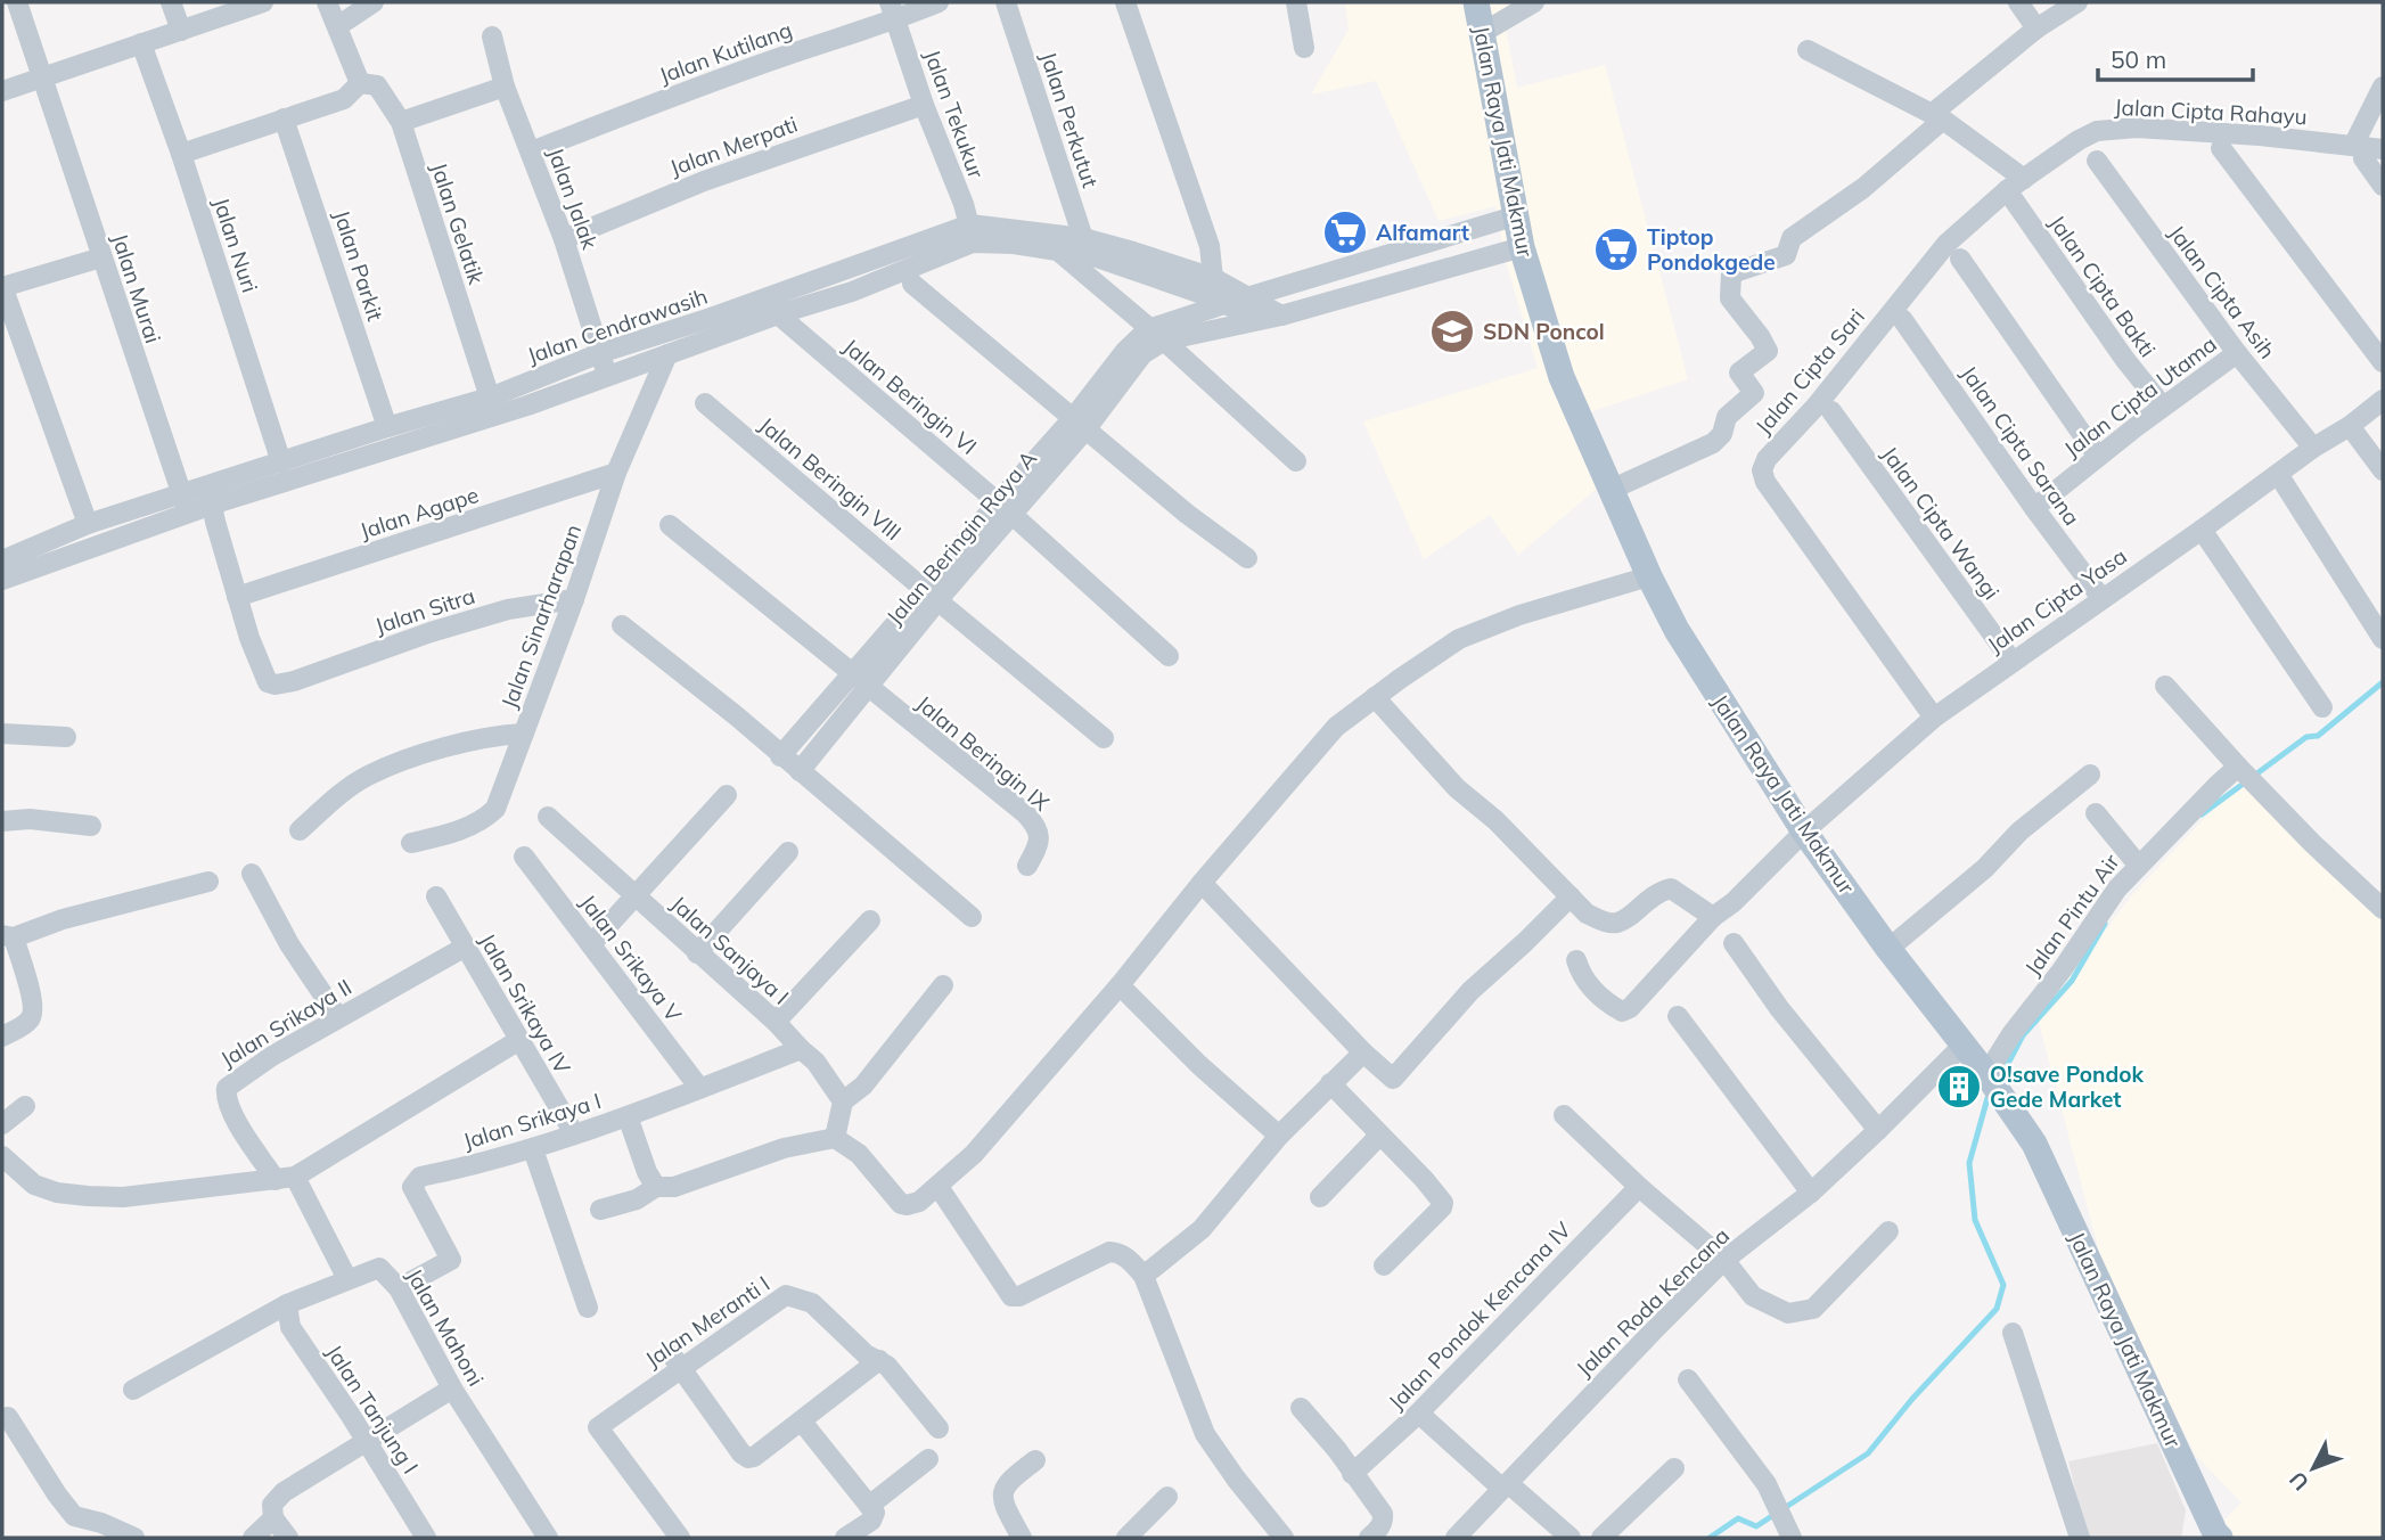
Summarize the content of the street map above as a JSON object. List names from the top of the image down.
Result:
{
  "streets": {
    "main road": ["Jalan Raya Jati Makmur"],
    "street": [
      "Jalan Kutilang",
      "Jalan Cipta Rahayu",
      "Jalan Tekukur",
      "Jalan Perkutut",
      "Jalan Merpati",
      "Jalan Jalak",
      "Jalan Gelatik",
      "Jalan Nuri",
      "Jalan Parkit",
      "Jalan Cipta Bakti",
      "Jalan Murai",
      "Jalan Cipta Asih",
      "Jalan Cendrawasih",
      "Jalan Cipta Sari",
      "Jalan Beringin VI",
      "Jalan Cipta Utama",
      "Jalan Cipta Sarana",
      "Jalan Beringin VIII",
      "Jalan Agape",
      "Jalan Cipta Wangi",
      "Jalan Cipta Yasa",
      "Jalan Sitra",
      "Jalan Sinarharapan",
      "Jalan Beringin IX",
      "Jalan Pintu Air",
      "Jalan Sanjaya I",
      "Jalan Srikaya V",
      "Jalan Srikaya IV",
      "Jalan Srikaya II",
      "Jalan Srikaya I",
      "Jalan Roda Kencana",
      "Jalan Pondok Kencana IV",
      "Jalan Meranti I",
      "Jalan Mahoni",
      "Jalan Tanjung I"
    ]
  },
  "crossings": [
    ["Jalan Kutilang", "Jalan Tekukur"],
    ["Jalan Kutilang", "Jalan Jalak"],
    ["Jalan Cipta Rahayu", "Jalan Cipta Bakti"],
    ["Jalan Cipta Rahayu", "Jalan Cipta Sari"],
    ["Jalan Tekukur", "Jalan Merpati"],
    ["Jalan Tekukur", "Jalan Cendrawasih"],
    ["Jalan Perkutut", "Jalan Cendrawasih"],
    ["Jalan Raya Jati Makmur", "Jalan Cipta Yasa"],
    ["Jalan Raya Jati Makmur", "Jalan Pintu Air"],
    ["Jalan Raya Jati Makmur", "Jalan Roda Kencana"],
    ["Jalan Merpati", "Jalan Jalak"],
    ["Jalan Jalak", "Jalan Cendrawasih"],
    ["Jalan Gelatik", "Jalan Cendrawasih"],
    ["Jalan Nuri", "Jalan Cendrawasih"],
    ["Jalan Parkit", "Jalan Cendrawasih"],
    ["Jalan Cipta Bakti", "Jalan Cipta Sari"],
    ["Jalan Cipta Bakti", "Jalan Cipta Utama"],
    ["Jalan Murai", "Jalan Cendrawasih"],
    ["Jalan Cipta Asih", "Jalan Cipta Utama"],
    ["Jalan Cipta Asih", "Jalan Cipta Yasa"],
    ["Jalan Cendrawasih", "Jalan Beringin VI"],
    ["Jalan Cendrawasih", "Jalan Sinarharapan"],
    ["Jalan Cipta Sari", "Jalan Cipta Yasa"],
    ["Jalan Cipta Utama", "Jalan Cipta Sarana"],
    ["Jalan Cipta Sarana", "Jalan Cipta Yasa"],
    ["Jalan Agape", "Jalan Sitra"],
    ["Jalan Agape", "Jalan Sinarharapan"],
    ["Jalan Cipta Wangi", "Jalan Cipta Yasa"],
    ["Jalan Sitra", "Jalan Sinarharapan"],
    ["Jalan Sanjaya I", "Jalan Srikaya I"],
    ["Jalan Srikaya V", "Jalan Srikaya I"],
    ["Jalan Srikaya IV", "Jalan Srikaya II"],
    ["Jalan Srikaya IV", "Jalan Srikaya I"],
    ["Jalan Srikaya I", "Jalan Mahoni"]
  ],
  "places": {
    "supermarket": ["Alfamart", "Tiptop Pondokgede"],
    "school or university": ["SDN Poncol"],
    "building": ["O!save Pondok Gede Market"]
  },
  "scale_bar": "50 m",
  "north": "bottom left"
}
